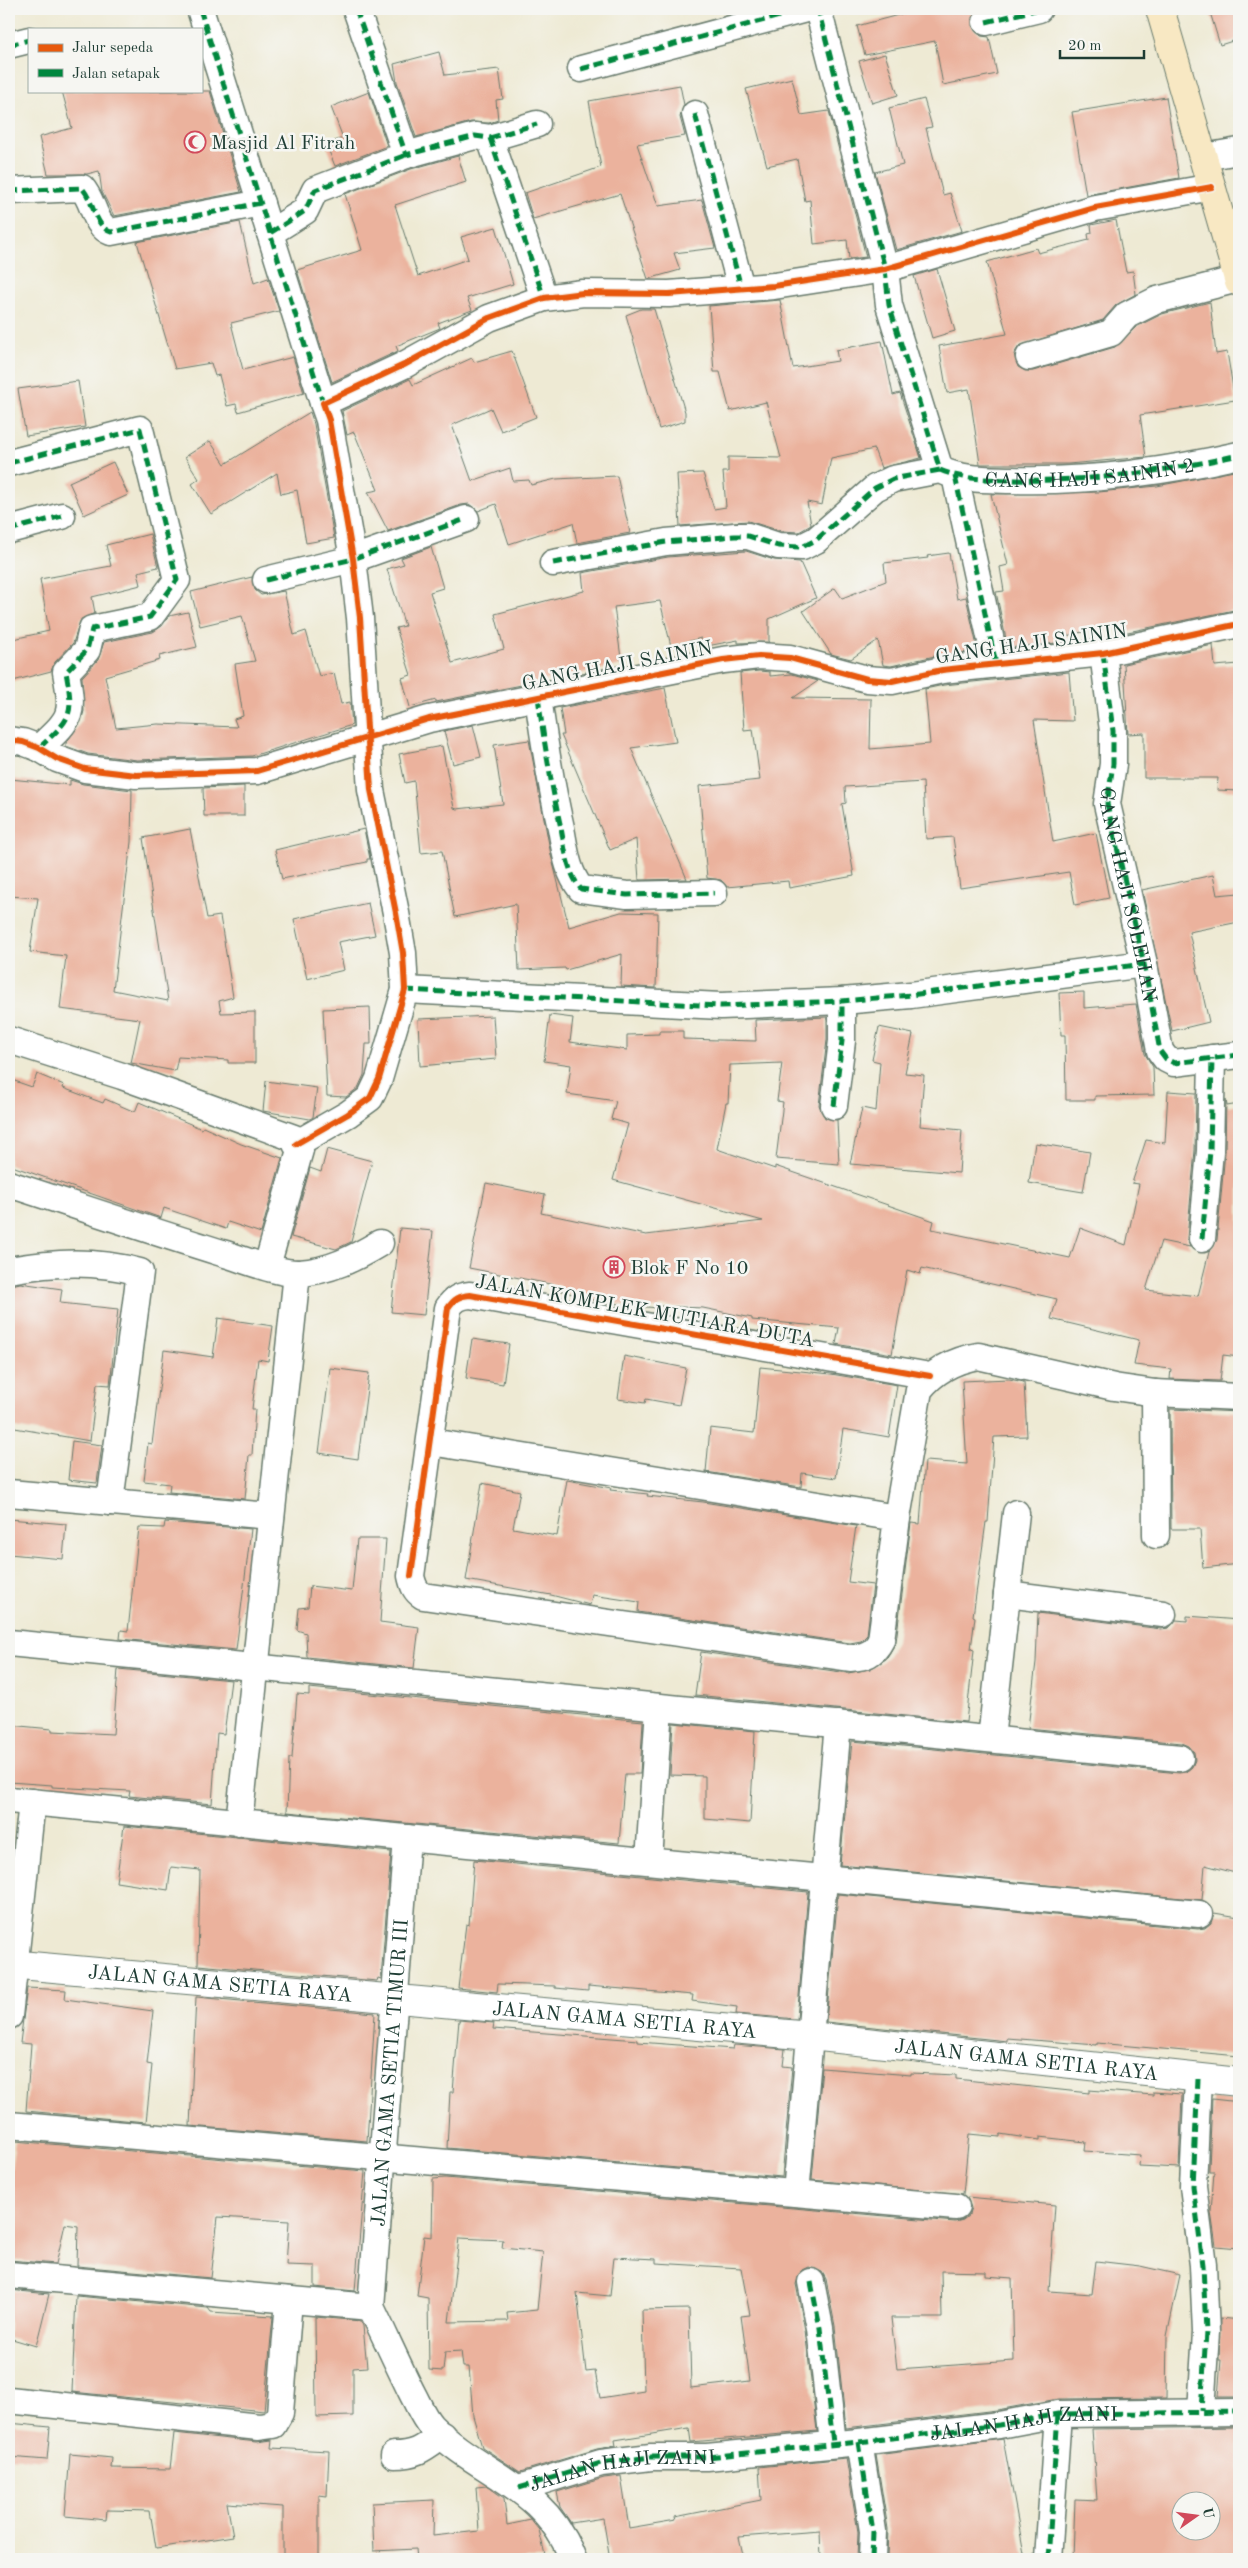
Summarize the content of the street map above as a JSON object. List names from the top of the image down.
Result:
{
  "streets": {
    "street": [
      "GANG HAJI SAININ 2",
      "GANG HAJI SAININ",
      "GANG HAJI SOLEHAN",
      "JALAN KOMPLEK MUTIARA DUTA",
      "JALAN GAMA SETIA RAYA",
      "JALAN GAMA SETIA TIMUR III",
      "JALAN HAJI ZAINI"
    ]
  },
  "crossings": [
    ["GANG HAJI SAININ", "GANG HAJI SOLEHAN"],
    ["JALAN GAMA SETIA RAYA", "JALAN GAMA SETIA TIMUR III"]
  ],
  "places": {
    "mosque": ["Masjid Al Fitrah"],
    "building": ["Blok F No 10"]
  },
  "legend": ["Jalur sepeda", "Jalan setapak"],
  "scale_bar": "20 m",
  "north": "right"
}
